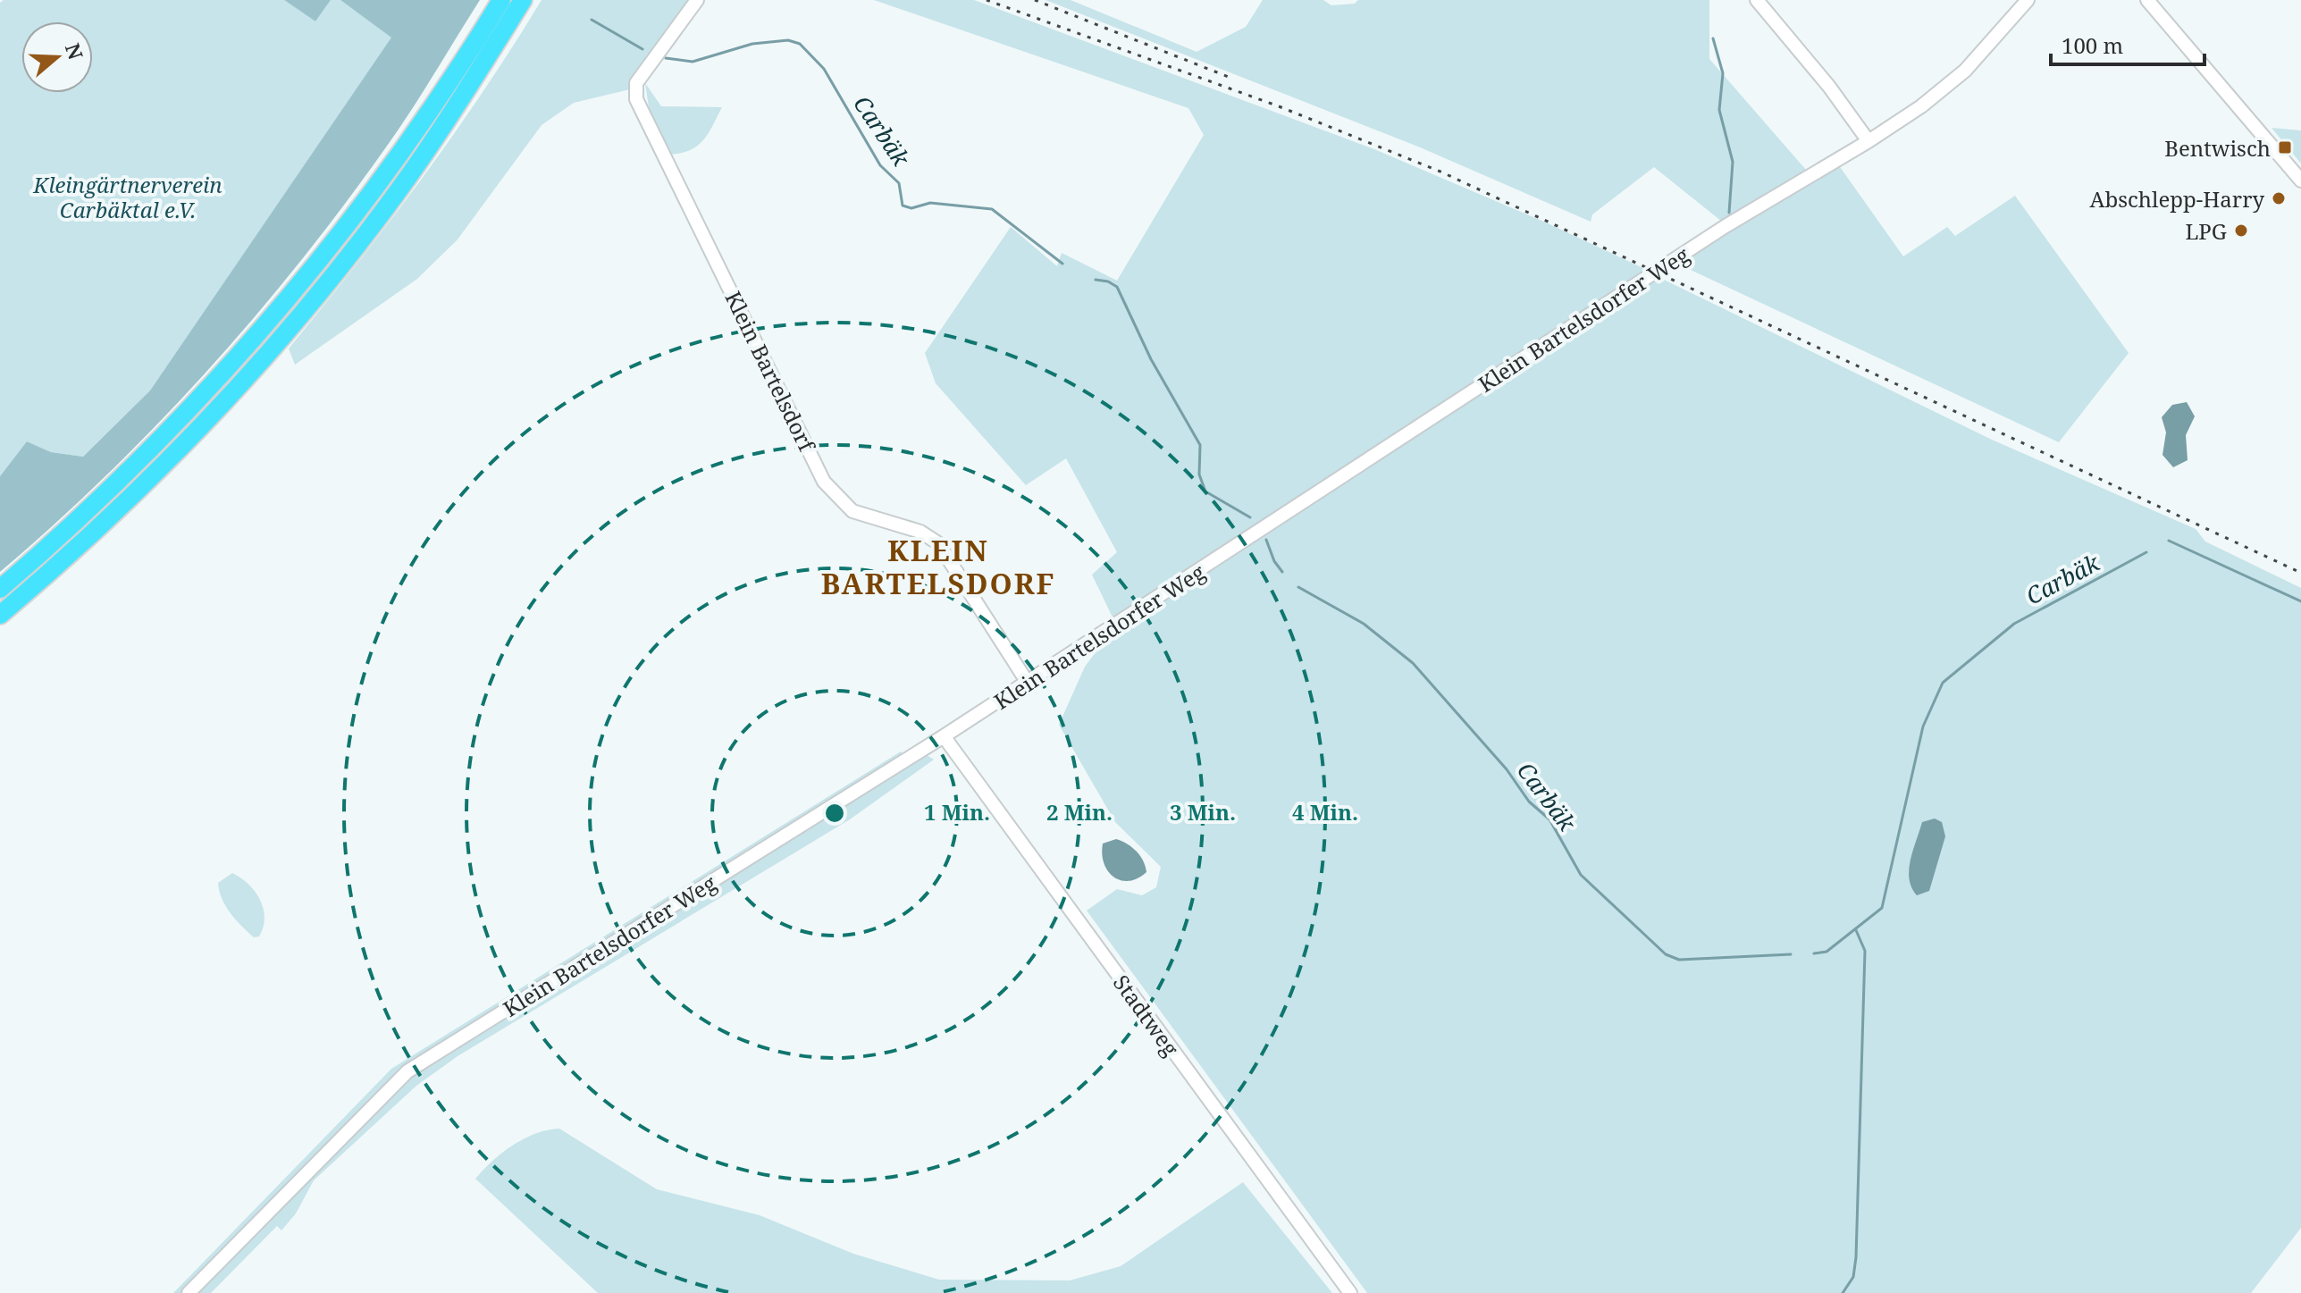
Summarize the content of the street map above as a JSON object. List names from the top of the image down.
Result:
{
  "streets": {
    "street": ["Klein Bartelsdorfer Weg", "Klein Bartelsdorf", "Stadtweg"]
  },
  "crossings": [
    ["Klein Bartelsdorfer Weg", "Klein Bartelsdorf"],
    ["Klein Bartelsdorfer Weg", "Stadtweg"]
  ],
  "districts": ["KLEIN BARTELSDORF"],
  "water": ["Carbäk"],
  "parks": ["Kleingärtnerverein Carbäktal e.V."],
  "places": {
    "transit": ["Bentwisch"],
    "other": ["Abschlepp-Harry", "LPG"]
  },
  "scale_bar": "100 m",
  "north": "right",
  "rings": [
    "1 Min.",
    "2 Min.",
    "3 Min.",
    "4 Min."
  ]
}
